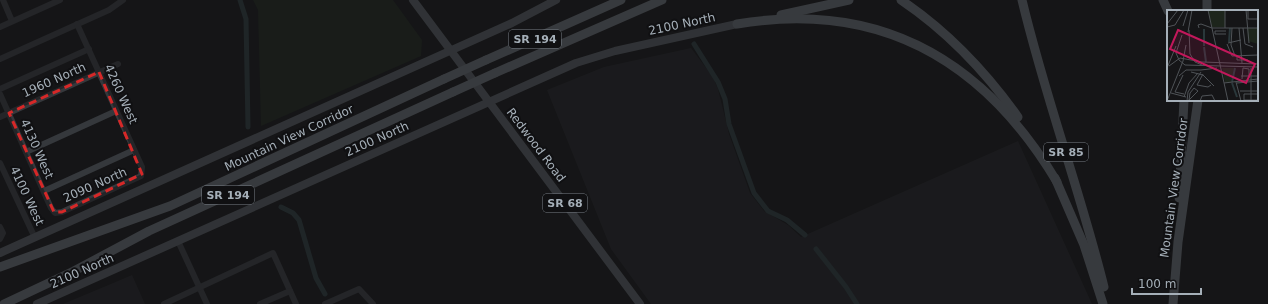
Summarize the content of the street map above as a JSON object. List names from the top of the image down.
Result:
{
  "streets": {
    "highway": ["SR 194", "Mountain View Corridor", "SR 85"],
    "main road": ["2100 North", "Redwood Road", "SR 68"],
    "street": [
      "1960 North",
      "4260 West",
      "4130 West",
      "2090 North",
      "4100 West"
    ]
  },
  "crossings": [
    ["2100 North", "Redwood Road"],
    ["1960 North", "4260 West"],
    ["1960 North", "4130 West"],
    ["4260 West", "2090 North"],
    ["4130 West", "2090 North"]
  ],
  "scale_bar": "100 m"
}
